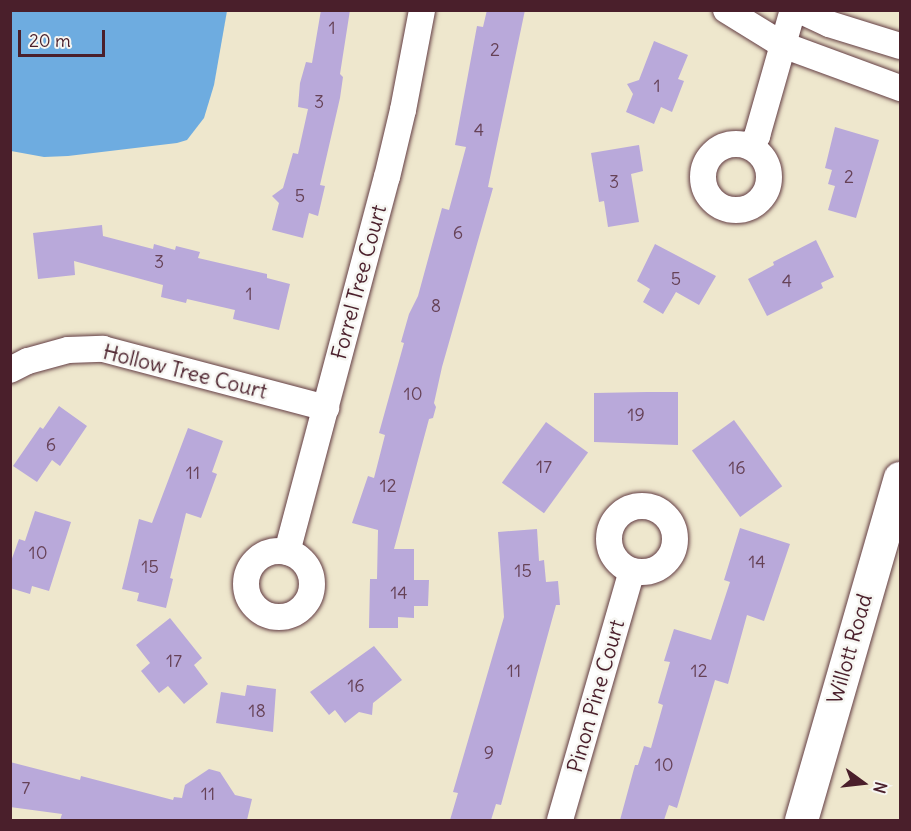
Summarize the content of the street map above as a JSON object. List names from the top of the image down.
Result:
{
  "streets": {
    "main road": ["Willott Road"],
    "street": ["Forrel Tree Court", "Hollow Tree Court", "Pinon Pine Court"]
  },
  "crossings": [
    ["Forrel Tree Court", "Hollow Tree Court"]
  ],
  "house_numbers": [
    "1",
    "2",
    "1",
    "3",
    "4",
    "2",
    "3",
    "5",
    "6",
    "3",
    "5",
    "4",
    "1",
    "8",
    "10",
    "19",
    "6",
    "17",
    "16",
    "11",
    "12",
    "10",
    "14",
    "15",
    "15",
    "14",
    "17",
    "11",
    "12",
    "16",
    "18",
    "9",
    "10",
    "7",
    "11"
  ],
  "scale_bar": "20 m",
  "north": "right"
}
